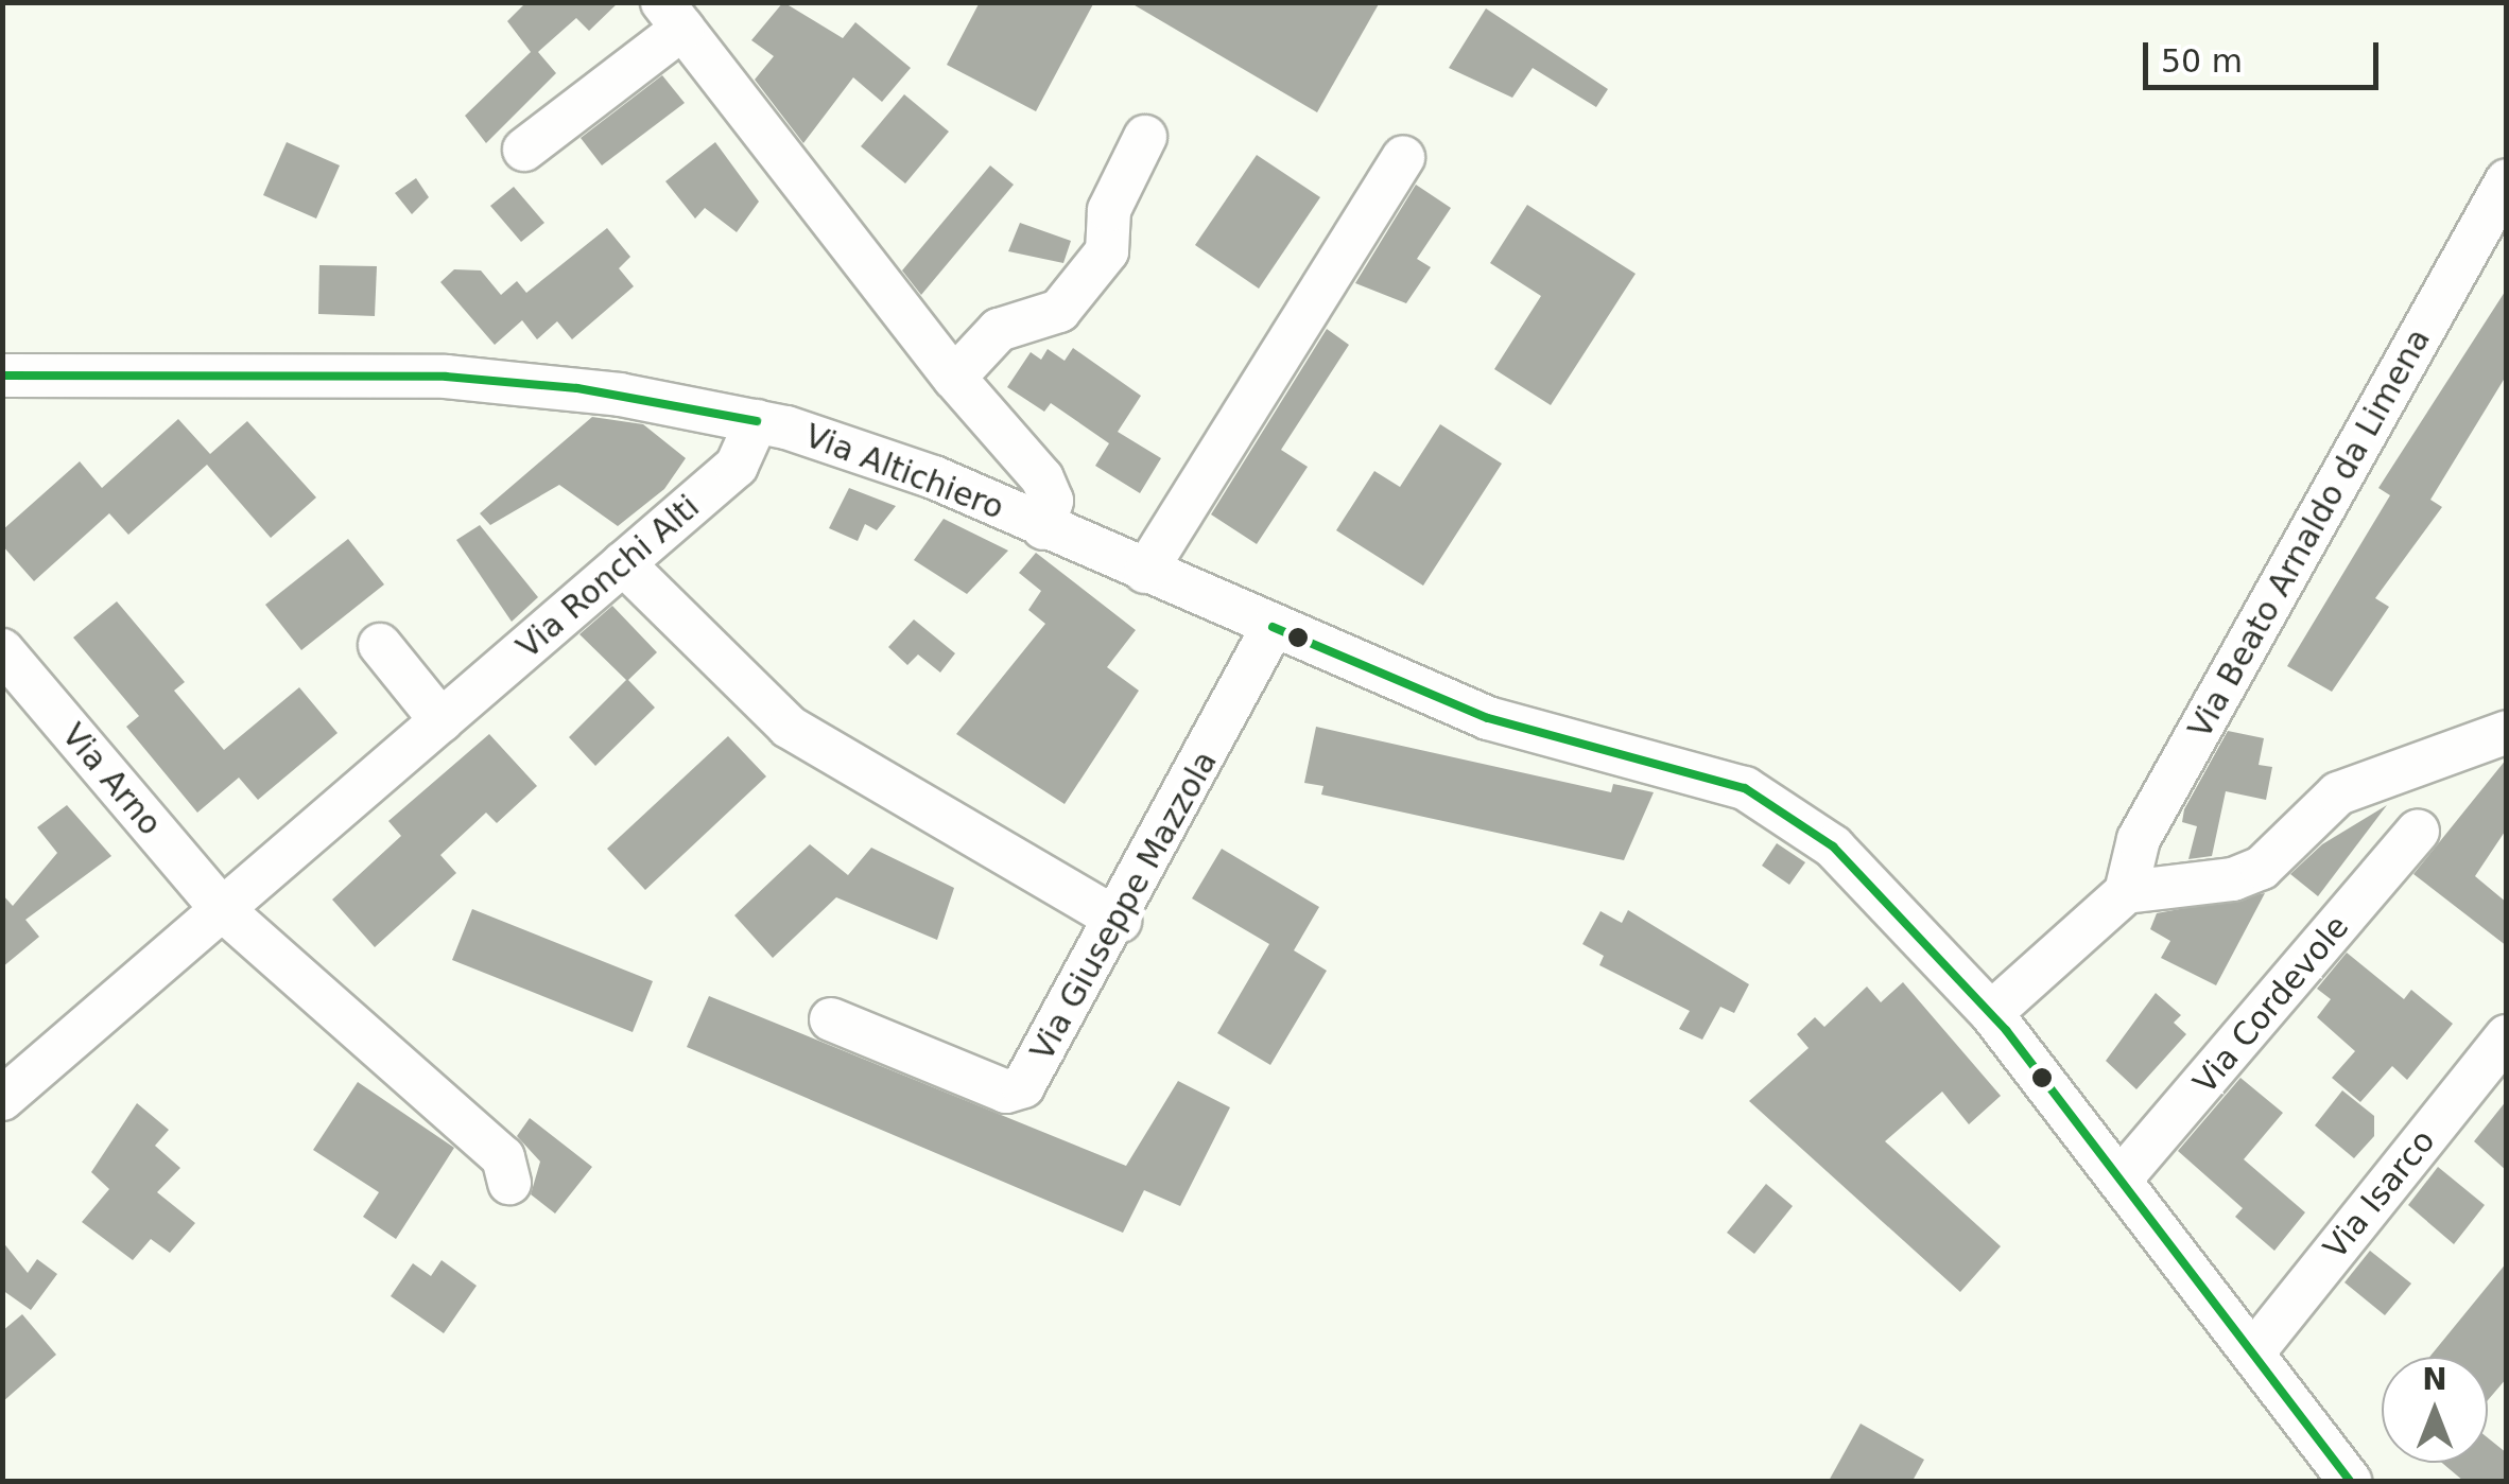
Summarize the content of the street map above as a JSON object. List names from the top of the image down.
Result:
{
  "streets": {
    "street": [
      "Via Altichiero",
      "Via Beato Arnaldo da Limena",
      "Via Ronchi Alti",
      "Via Arno",
      "Via Giuseppe Mazzola",
      "Via Cordevole",
      "Via Isarco"
    ]
  },
  "crossings": [
    ["Via Altichiero", "Via Ronchi Alti"],
    ["Via Altichiero", "Via Giuseppe Mazzola"],
    ["Via Altichiero", "Via Cordevole"],
    ["Via Altichiero", "Via Isarco"],
    ["Via Ronchi Alti", "Via Arno"]
  ],
  "scale_bar": "50 m",
  "north": "top"
}
